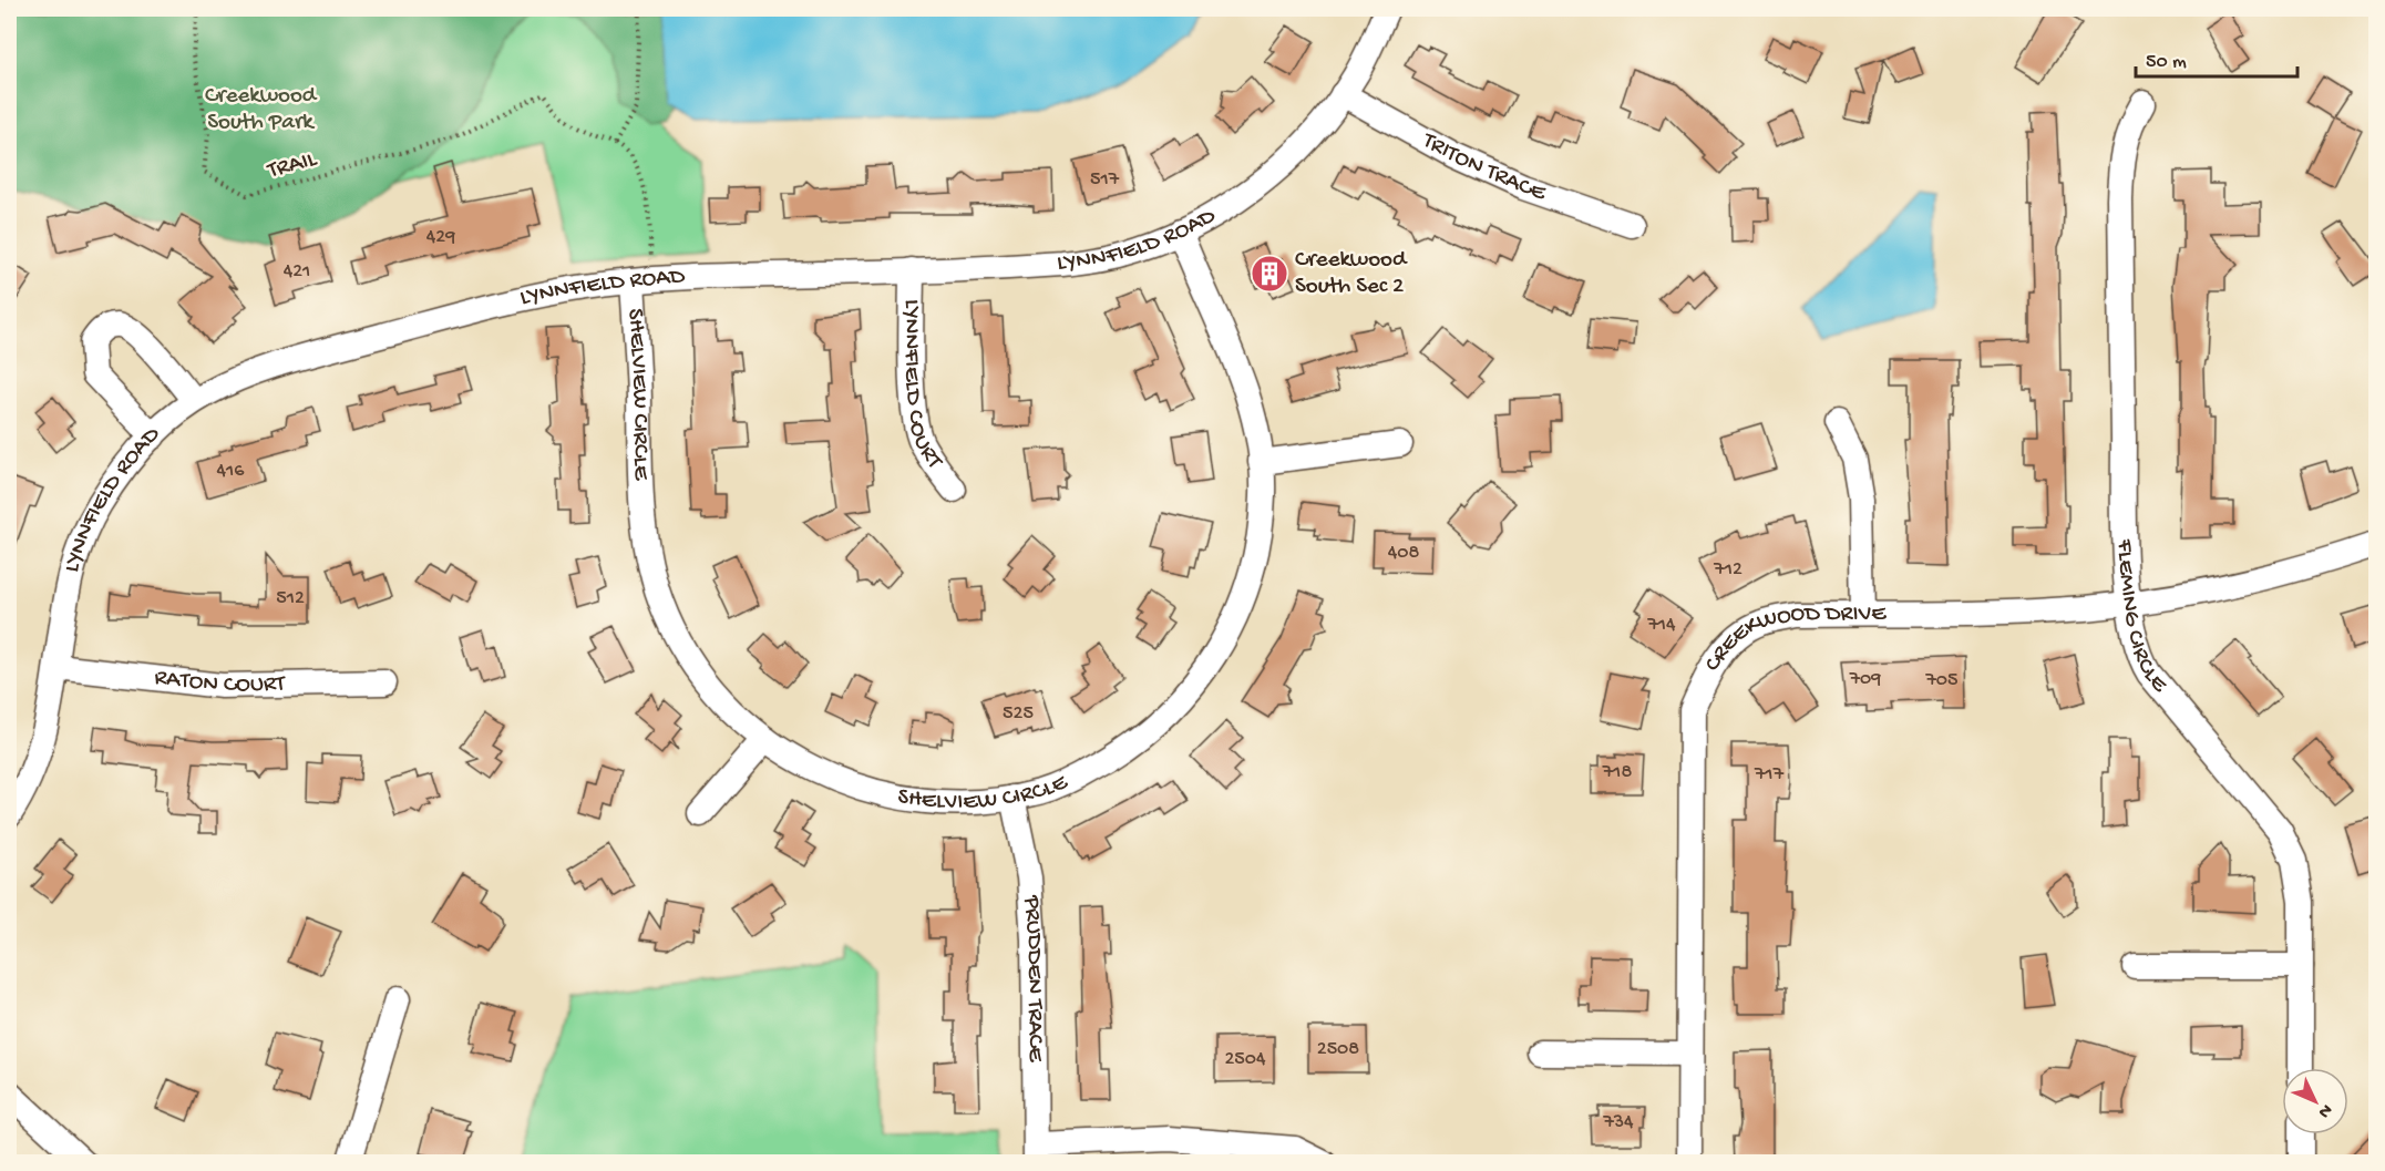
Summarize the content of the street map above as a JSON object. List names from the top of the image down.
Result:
{
  "streets": {
    "street": [
      "TRITON TRACE",
      "LYNNFIELD ROAD",
      "LYNNFIELD COURT",
      "SHELVIEW CIRCLE",
      "FLEMING CIRCLE",
      "CREEKWOOD DRIVE",
      "RATON COURT",
      "PRUDDEN TRACE"
    ],
    "path": ["TRAIL"]
  },
  "crossings": [
    ["TRITON TRACE", "LYNNFIELD ROAD"],
    ["LYNNFIELD ROAD", "LYNNFIELD COURT"],
    ["LYNNFIELD ROAD", "SHELVIEW CIRCLE"],
    ["LYNNFIELD ROAD", "RATON COURT"],
    ["SHELVIEW CIRCLE", "PRUDDEN TRACE"],
    ["FLEMING CIRCLE", "CREEKWOOD DRIVE"]
  ],
  "parks": ["Creekwood South Park"],
  "places": {
    "building": ["Creekwood South Sec 2"]
  },
  "house_numbers": [
    "517",
    "429",
    "421",
    "416",
    "408",
    "712",
    "512",
    "714",
    "709",
    "705",
    "525",
    "718",
    "717",
    "2508",
    "2504",
    "734"
  ],
  "scale_bar": "50 m",
  "north": "bottom right"
}
